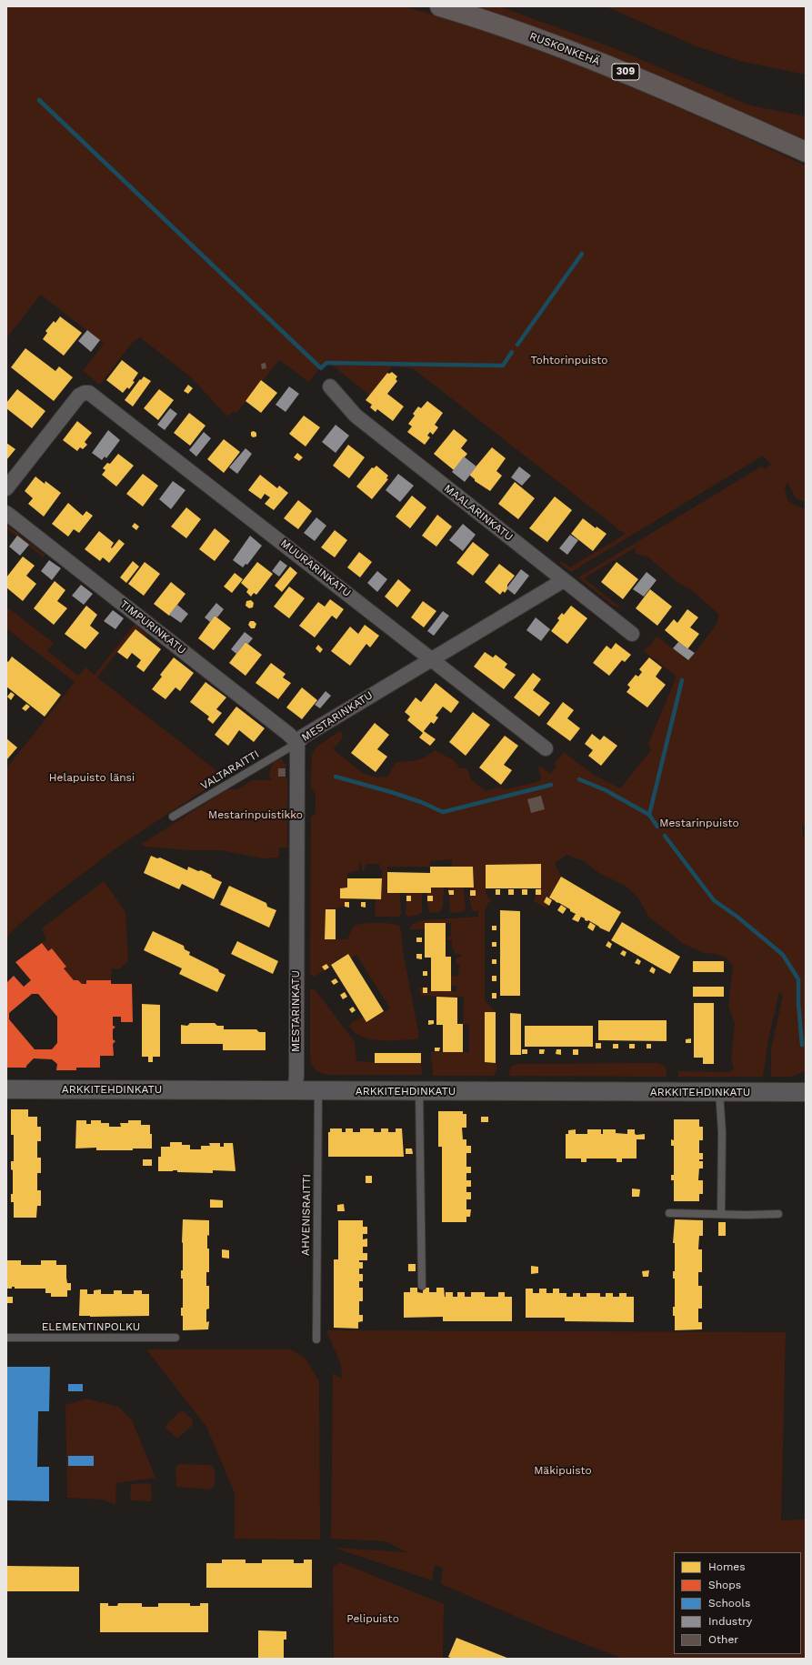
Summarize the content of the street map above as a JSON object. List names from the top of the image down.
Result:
{
  "streets": {
    "main road": ["RUSKONKEHÄ", "309"],
    "street": [
      "MAALARINKATU",
      "MUURARINKATU",
      "TIMPURINKATU",
      "MESTARINKATU",
      "ARKKITEHDINKATU"
    ],
    "lane": ["VALTARAITTI", "AHVENISRAITTI", "ELEMENTINPOLKU"]
  },
  "crossings": [
    ["MAALARINKATU", "MESTARINKATU"],
    ["MUURARINKATU", "MESTARINKATU"],
    ["TIMPURINKATU", "MESTARINKATU"],
    ["TIMPURINKATU", "VALTARAITTI"],
    ["MESTARINKATU", "VALTARAITTI"],
    ["MESTARINKATU", "ARKKITEHDINKATU"],
    ["ARKKITEHDINKATU", "AHVENISRAITTI"]
  ],
  "parks": [
    "Tohtorinpuisto",
    "Helapuisto länsi",
    "Mestarinpuistikko",
    "Mestarinpuisto",
    "Mäkipuisto",
    "Pelipuisto"
  ],
  "legend": [
    "Homes",
    "Shops",
    "Schools",
    "Industry",
    "Other"
  ]
}
